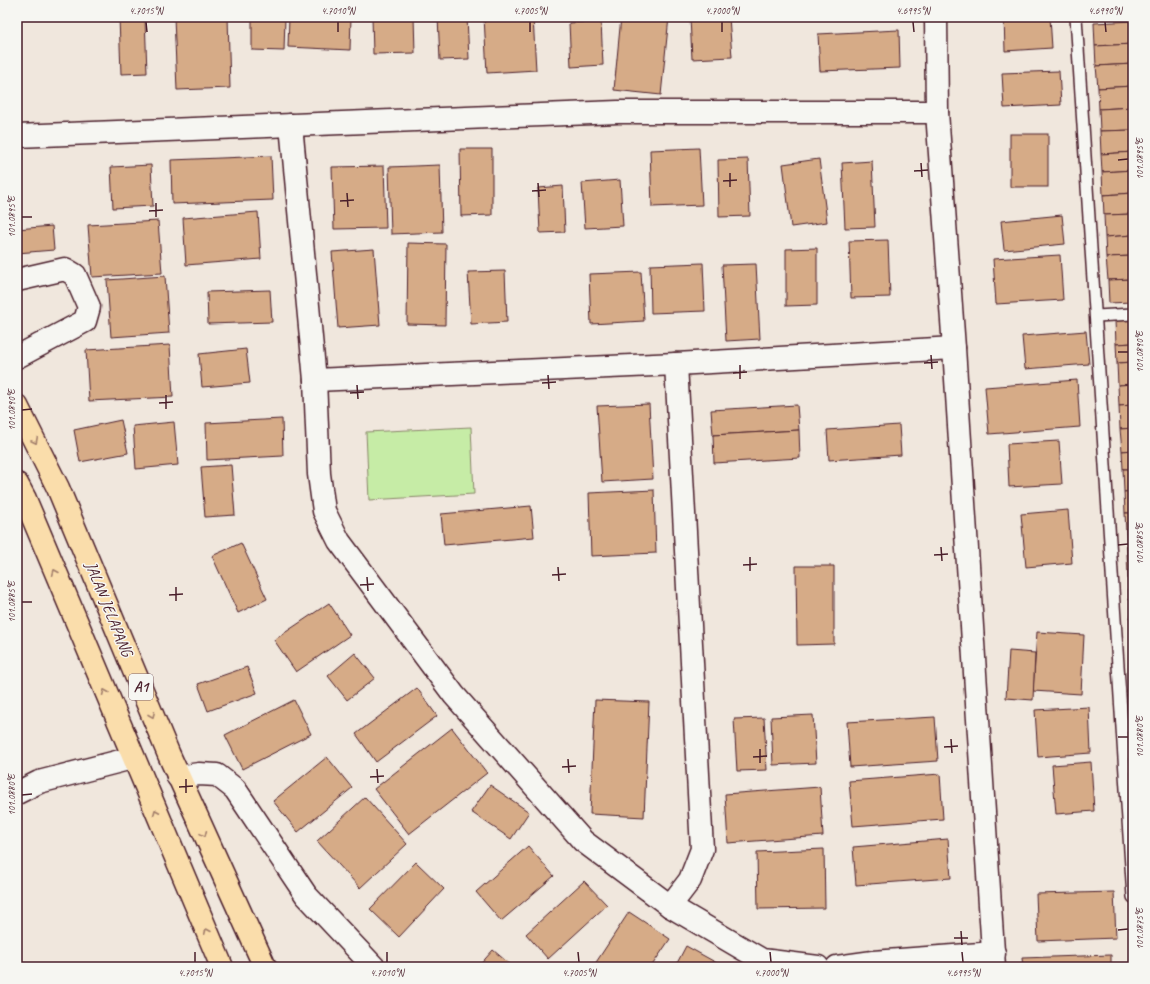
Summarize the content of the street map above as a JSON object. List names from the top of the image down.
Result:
{
  "streets": {
    "main road": ["JALAN JELAPANG", "A1"]
  },
  "coordinates": [
    "4.7015°N",
    "4.7010°N",
    "4.7005°N",
    "4.7000°N",
    "4.6995°N",
    "4.6990°N",
    "101.0895°E",
    "101.0890°E",
    "101.0885°E",
    "101.0880°E",
    "101.0875°E"
  ]
}
